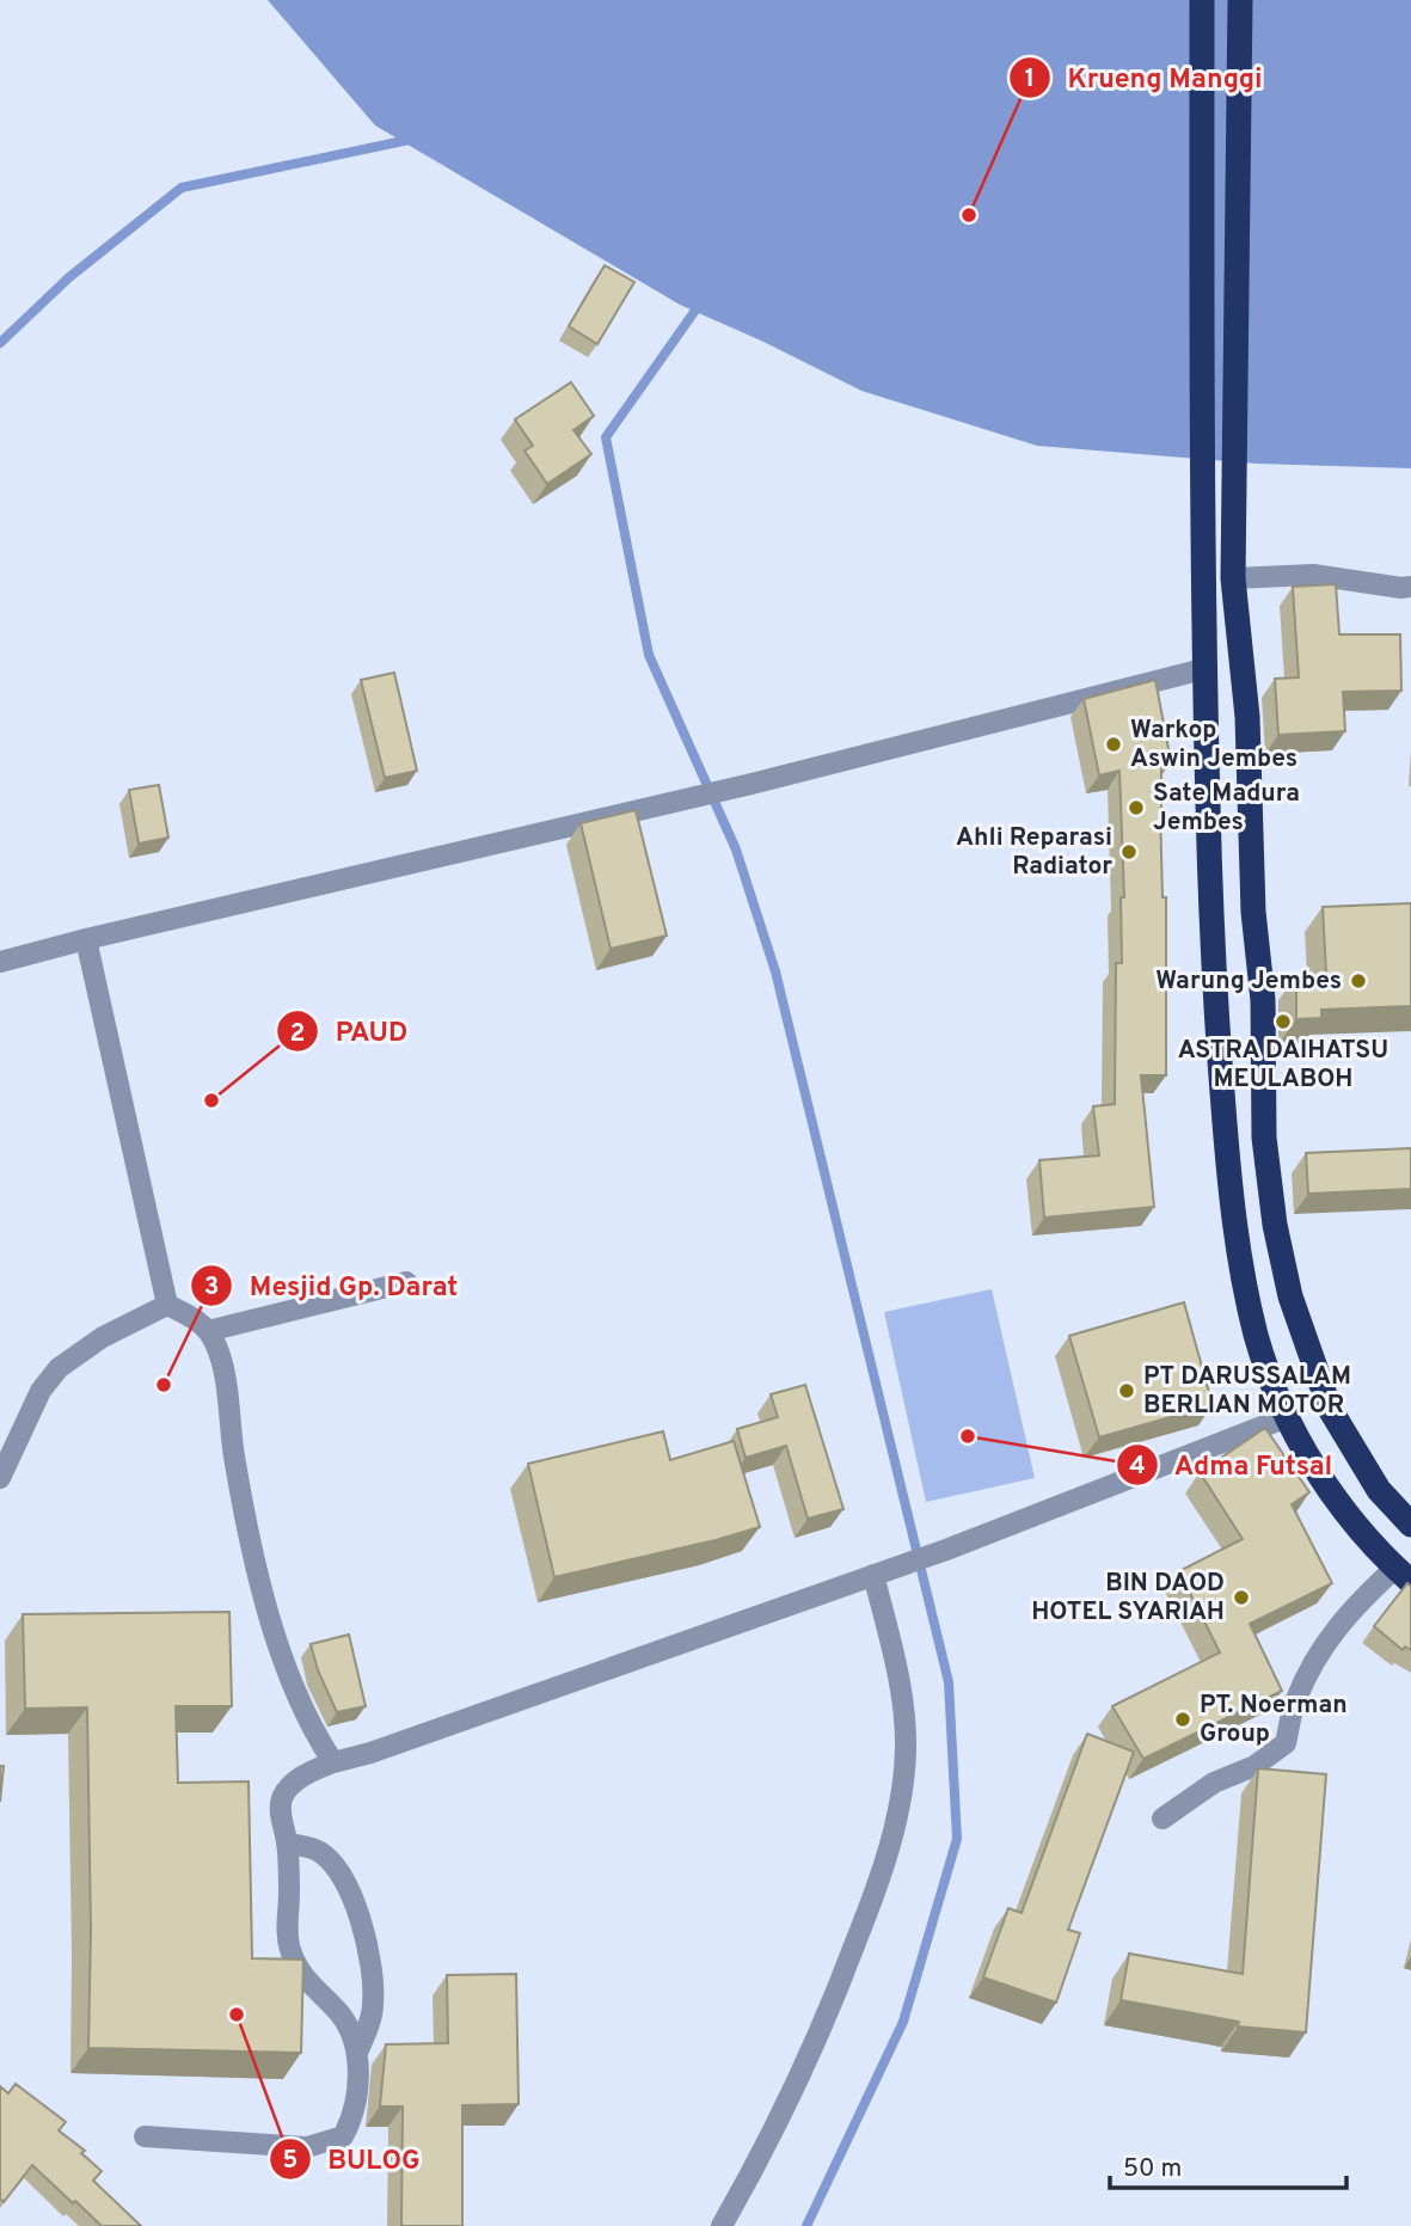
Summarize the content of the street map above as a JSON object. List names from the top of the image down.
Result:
{
  "places": [
    "Krueng Manggi",
    "Warkop Aswin Jembes",
    "Sate Madura Jembes",
    "Ahli Reparasi Radiator",
    "Warung Jembes",
    "ASTRA DAIHATSU MEULABOH",
    "PAUD",
    "Mesjid Gp. Darat",
    "PT DARUSSALAM BERLIAN MOTOR",
    "Adma Futsal",
    "BIN DAOD HOTEL SYARIAH",
    "PT. Noerman Group",
    "BULOG"
  ],
  "scale_bar": "50 m"
}
